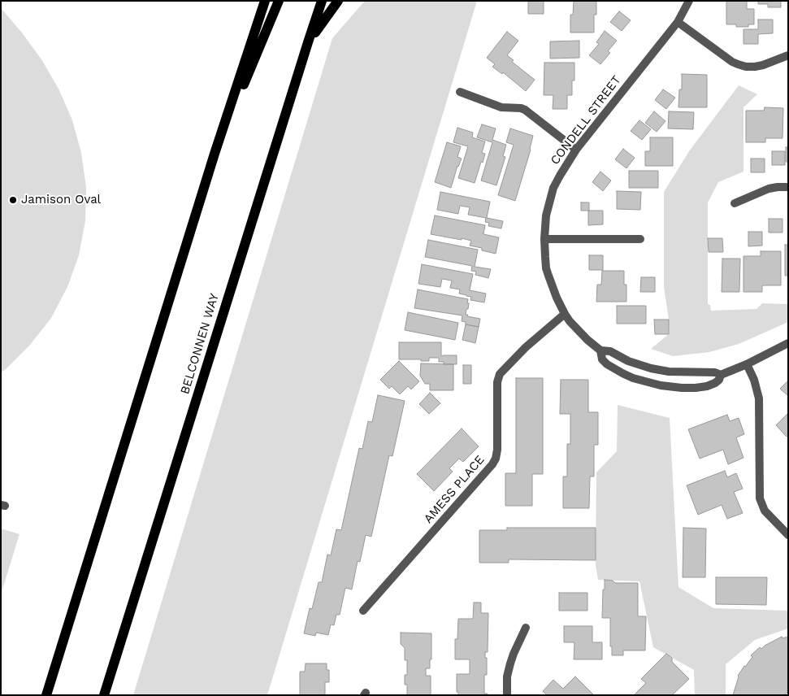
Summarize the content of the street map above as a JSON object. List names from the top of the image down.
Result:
{
  "streets": {
    "main road": ["BELCONNEN WAY"],
    "street": ["CONDELL STREET", "AMESS PLACE"]
  },
  "crossings": [
    ["CONDELL STREET", "AMESS PLACE"]
  ],
  "places": ["Jamison Oval"]
}
